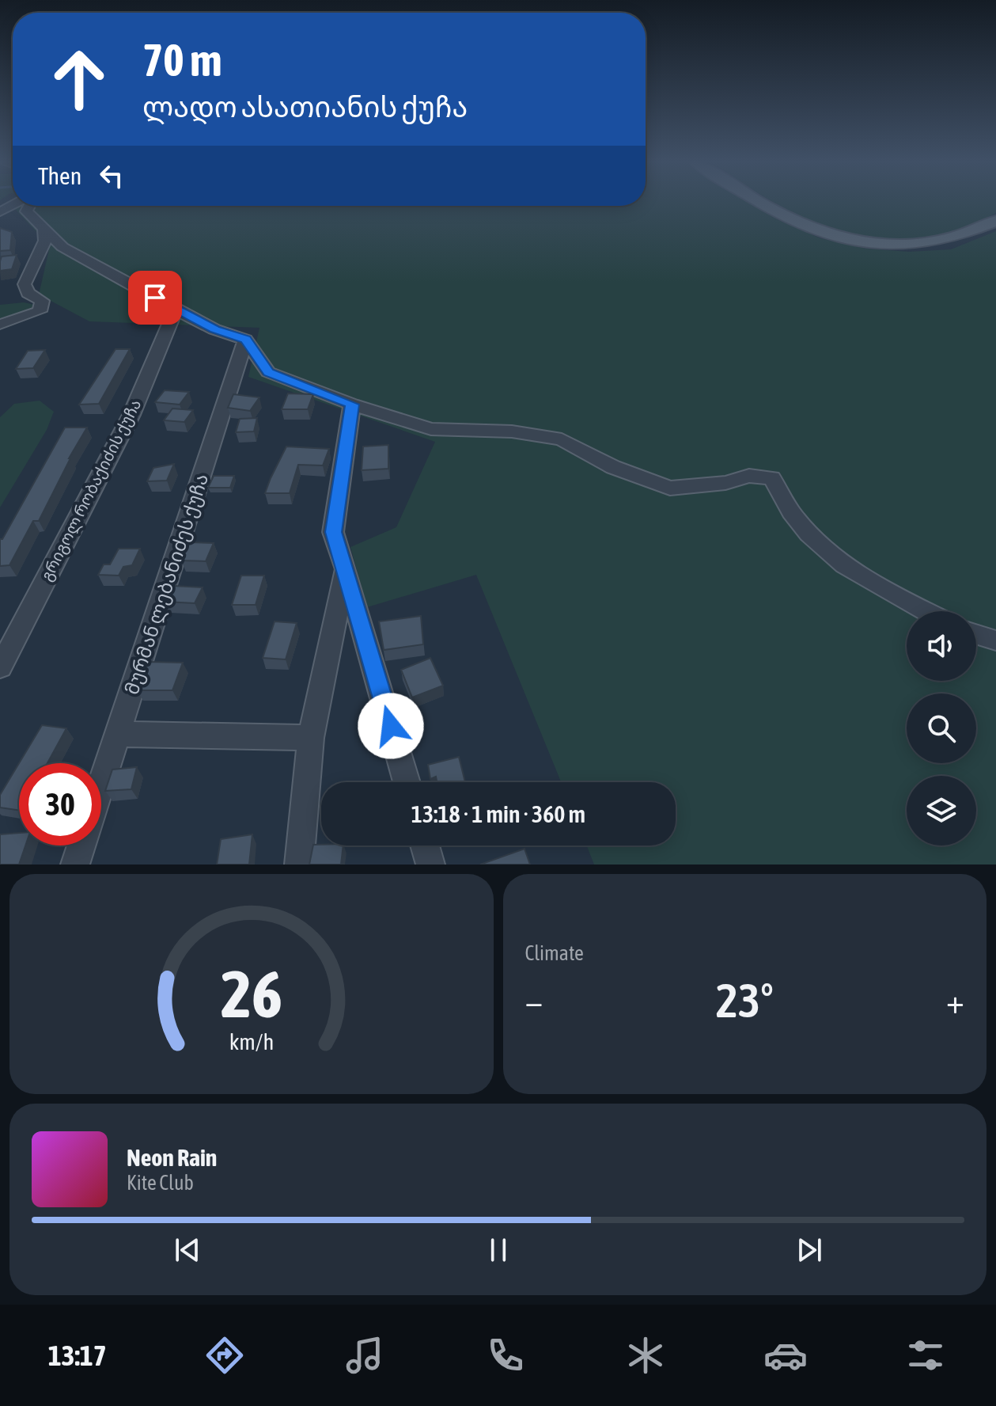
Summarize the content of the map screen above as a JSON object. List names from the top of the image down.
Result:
{
  "streets": {
    "street": ["გრიგოლ რობაქიძის ქუჩა", "მურმან ლებანიძეს ქუჩა"]
  },
  "page": {
    "turn": ["70 m", "ლადო ასათიანის ქუჩა"],
    "then": "Then",
    "limit": "30",
    "trip": "13:18 · 1 min · 360 m",
    "tile": "Climate",
    "heat": ["−", "23°", "+"],
    "song": ["Neon Rain", "Kite Club"],
    "tabs": "13:17",
    "gauge": ["26", "km/h"]
  }
}
